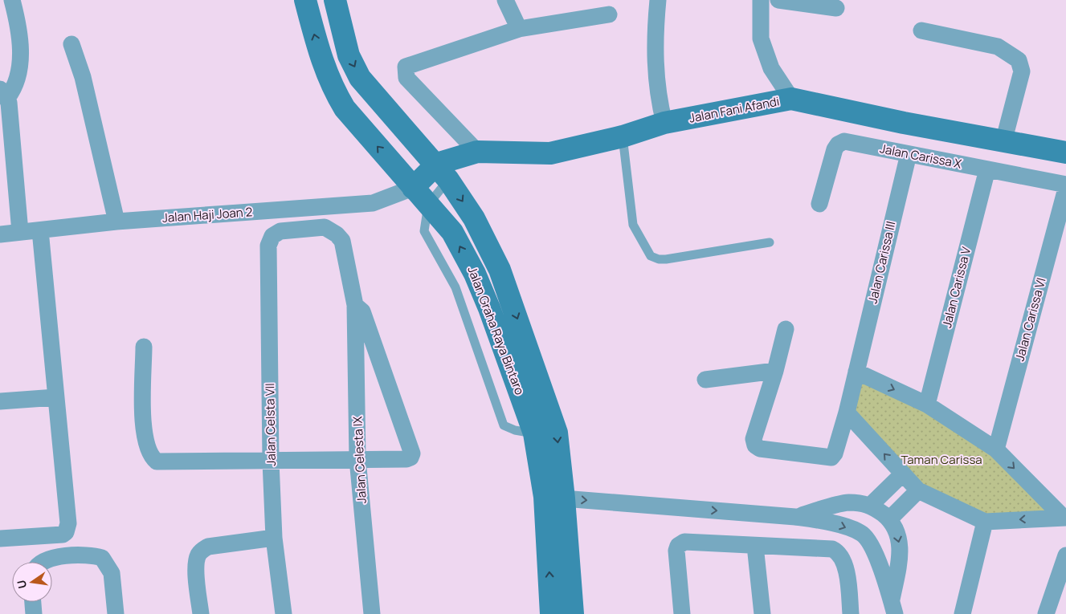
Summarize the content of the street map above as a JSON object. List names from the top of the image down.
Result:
{
  "streets": {
    "main road": ["Jalan Fani Afandi", "Jalan Graha Raya Bintaro"],
    "street": [
      "Jalan Carissa X",
      "Jalan Haji Joan 2",
      "Jalan Carissa III",
      "Jalan Carissa V",
      "Jalan Carissa VI",
      "Jalan Celsta VII",
      "Jalan Celesta IX"
    ]
  },
  "crossings": [
    ["Jalan Fani Afandi", "Jalan Haji Joan 2"],
    ["Jalan Fani Afandi", "Jalan Graha Raya Bintaro"],
    ["Jalan Carissa X", "Jalan Carissa III"],
    ["Jalan Carissa X", "Jalan Carissa V"],
    ["Jalan Haji Joan 2", "Jalan Graha Raya Bintaro"],
    ["Jalan Celsta VII", "Jalan Celesta IX"]
  ],
  "parks": ["Taman Carissa"],
  "north": "left"
}
